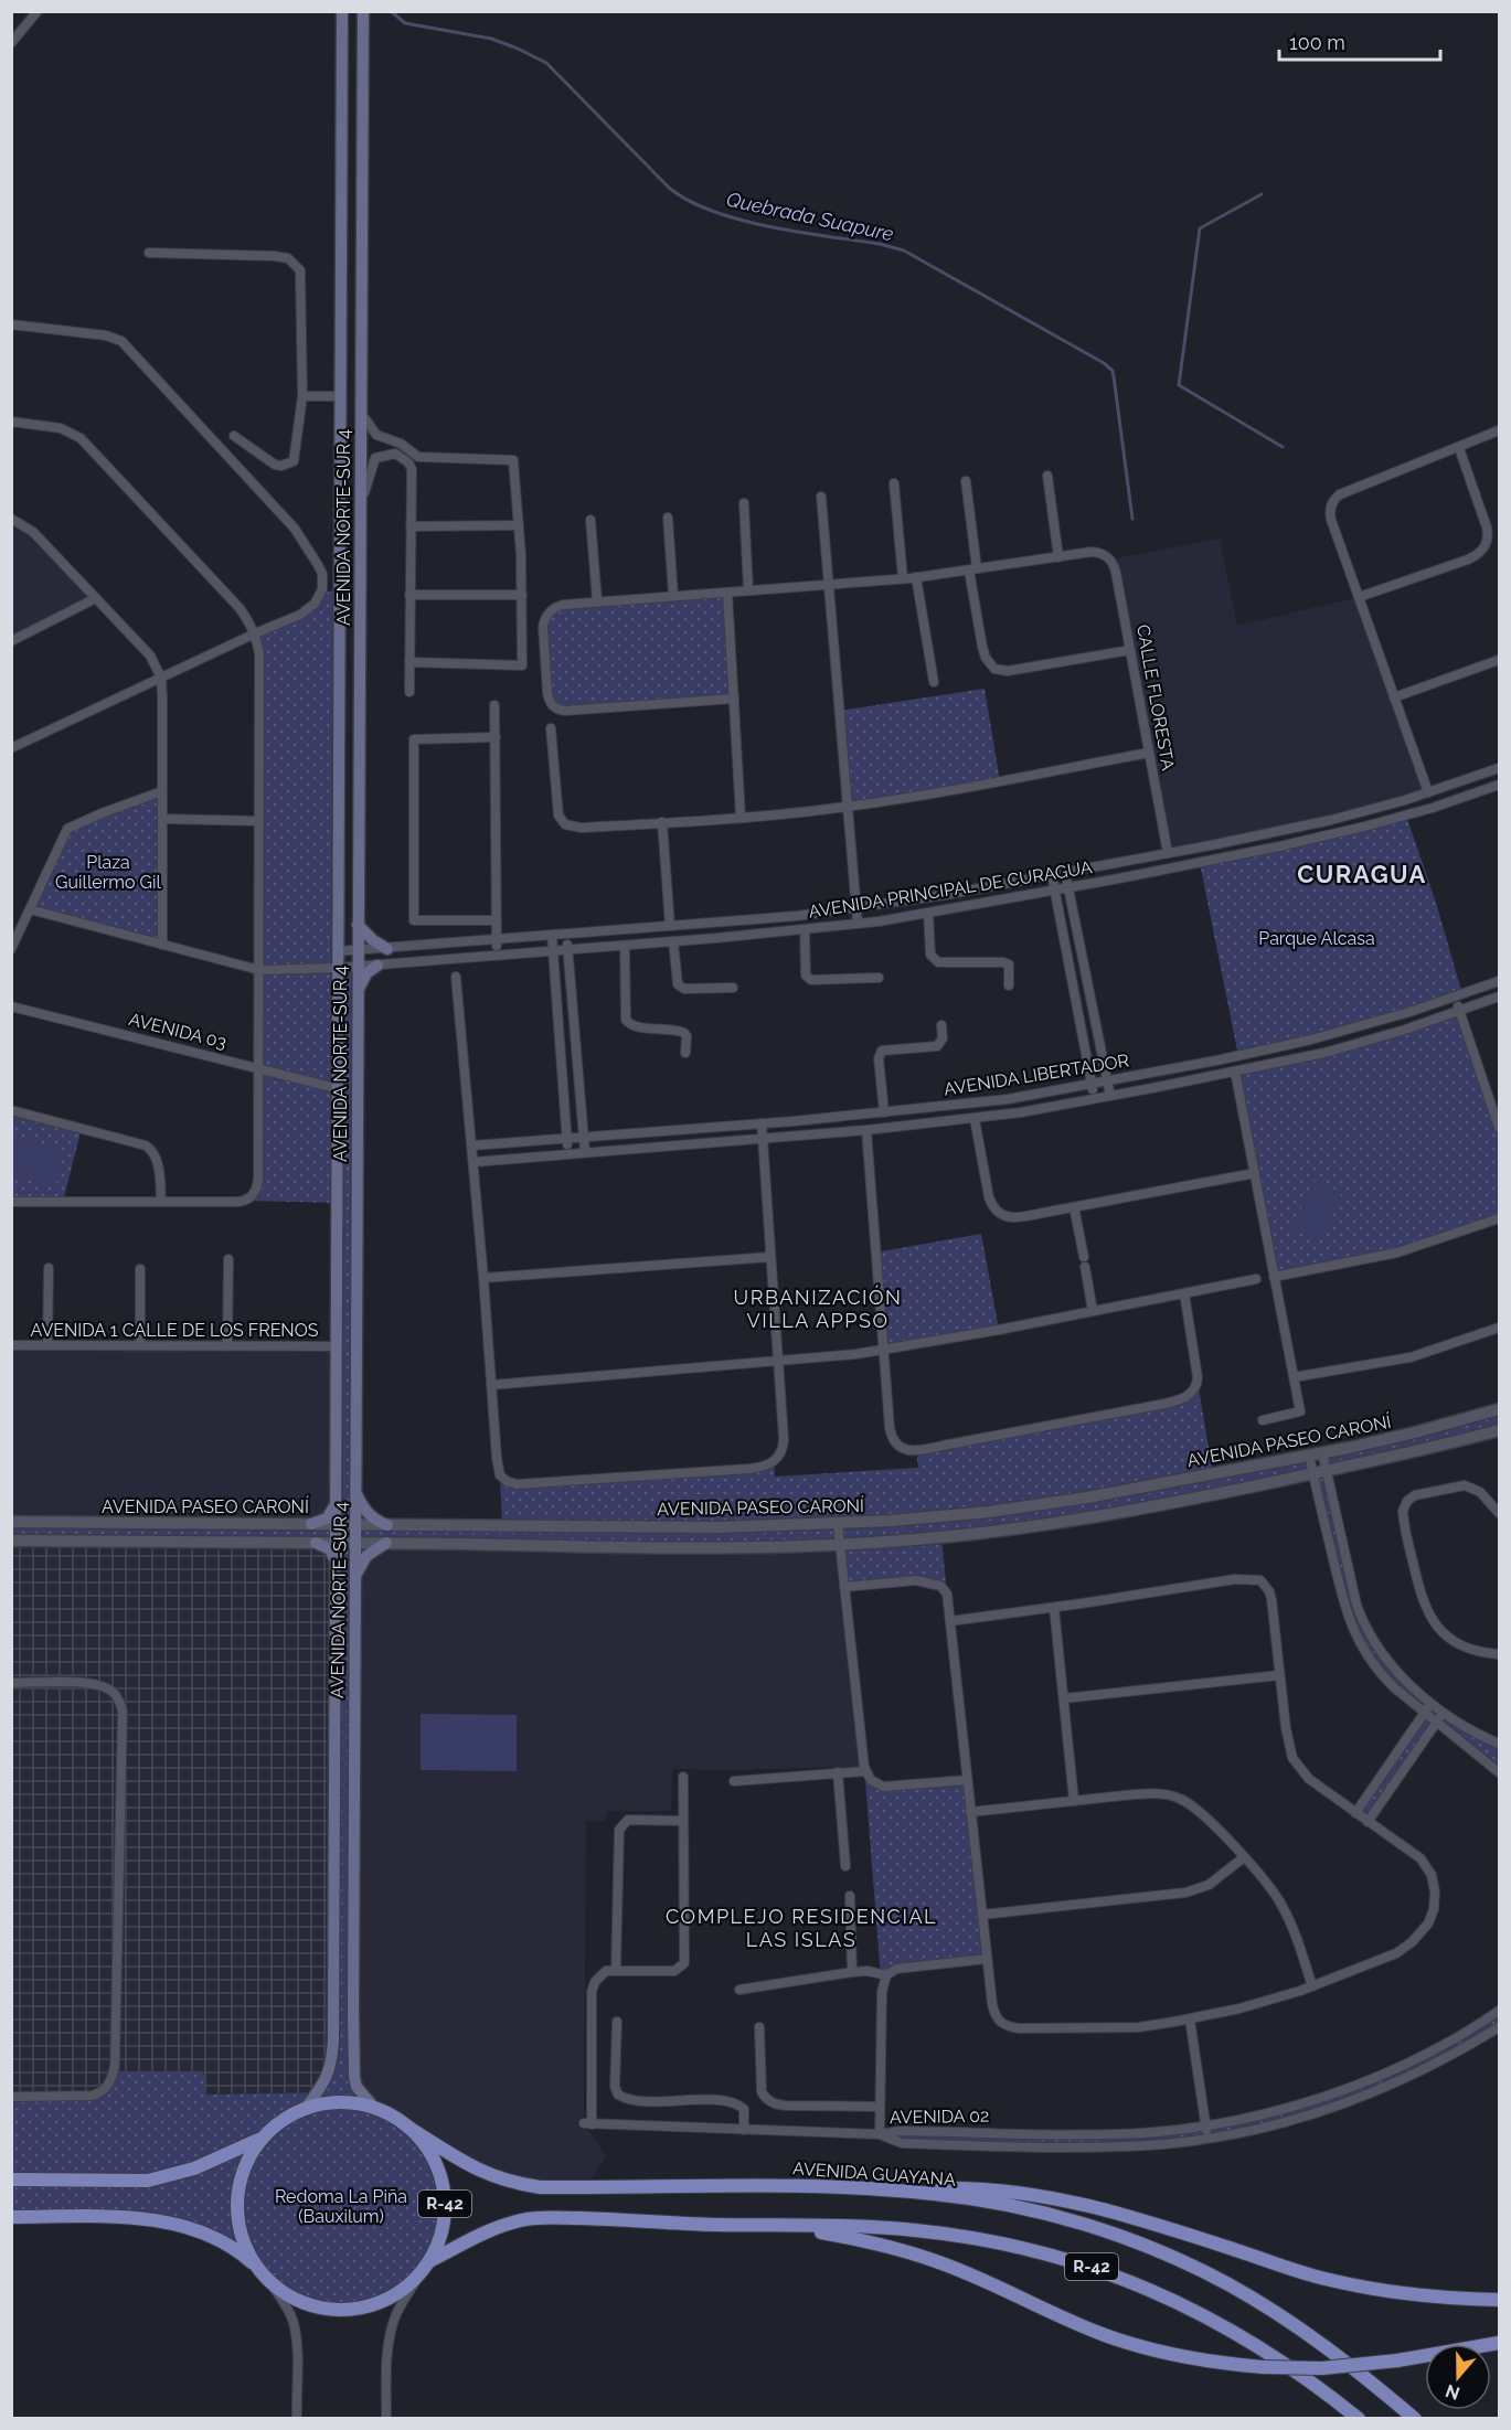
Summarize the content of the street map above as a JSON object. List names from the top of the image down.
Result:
{
  "streets": {
    "main road": ["AVENIDA NORTE-SUR 4", "AVENIDA GUAYANA", "R-42"],
    "street": [
      "CALLE FLORESTA",
      "AVENIDA PRINCIPAL DE CURAGUA",
      "AVENIDA 03",
      "AVENIDA LIBERTADOR",
      "AVENIDA 1 CALLE DE LOS FRENOS",
      "AVENIDA PASEO CARONÍ",
      "AVENIDA 02"
    ]
  },
  "crossings": [
    ["AVENIDA NORTE-SUR 4", "AVENIDA PRINCIPAL DE CURAGUA"],
    ["AVENIDA NORTE-SUR 4", "AVENIDA 03"],
    ["AVENIDA NORTE-SUR 4", "AVENIDA 1 CALLE DE LOS FRENOS"],
    ["AVENIDA NORTE-SUR 4", "AVENIDA PASEO CARONÍ"],
    ["AVENIDA NORTE-SUR 4", "AVENIDA GUAYANA"],
    ["AVENIDA NORTE-SUR 4", "R-42"],
    ["CALLE FLORESTA", "AVENIDA PRINCIPAL DE CURAGUA"],
    ["AVENIDA GUAYANA", "R-42"]
  ],
  "districts": ["CURAGUA", "URBANIZACIÓN VILLA APPSO", "COMPLEJO RESIDENCIAL LAS ISLAS"],
  "water": ["Quebrada Suapure"],
  "parks": ["Plaza Guillermo Gil", "Parque Alcasa", "Redoma La Piña (Bauxilum)"],
  "scale_bar": "100 m",
  "north": "bottom"
}
